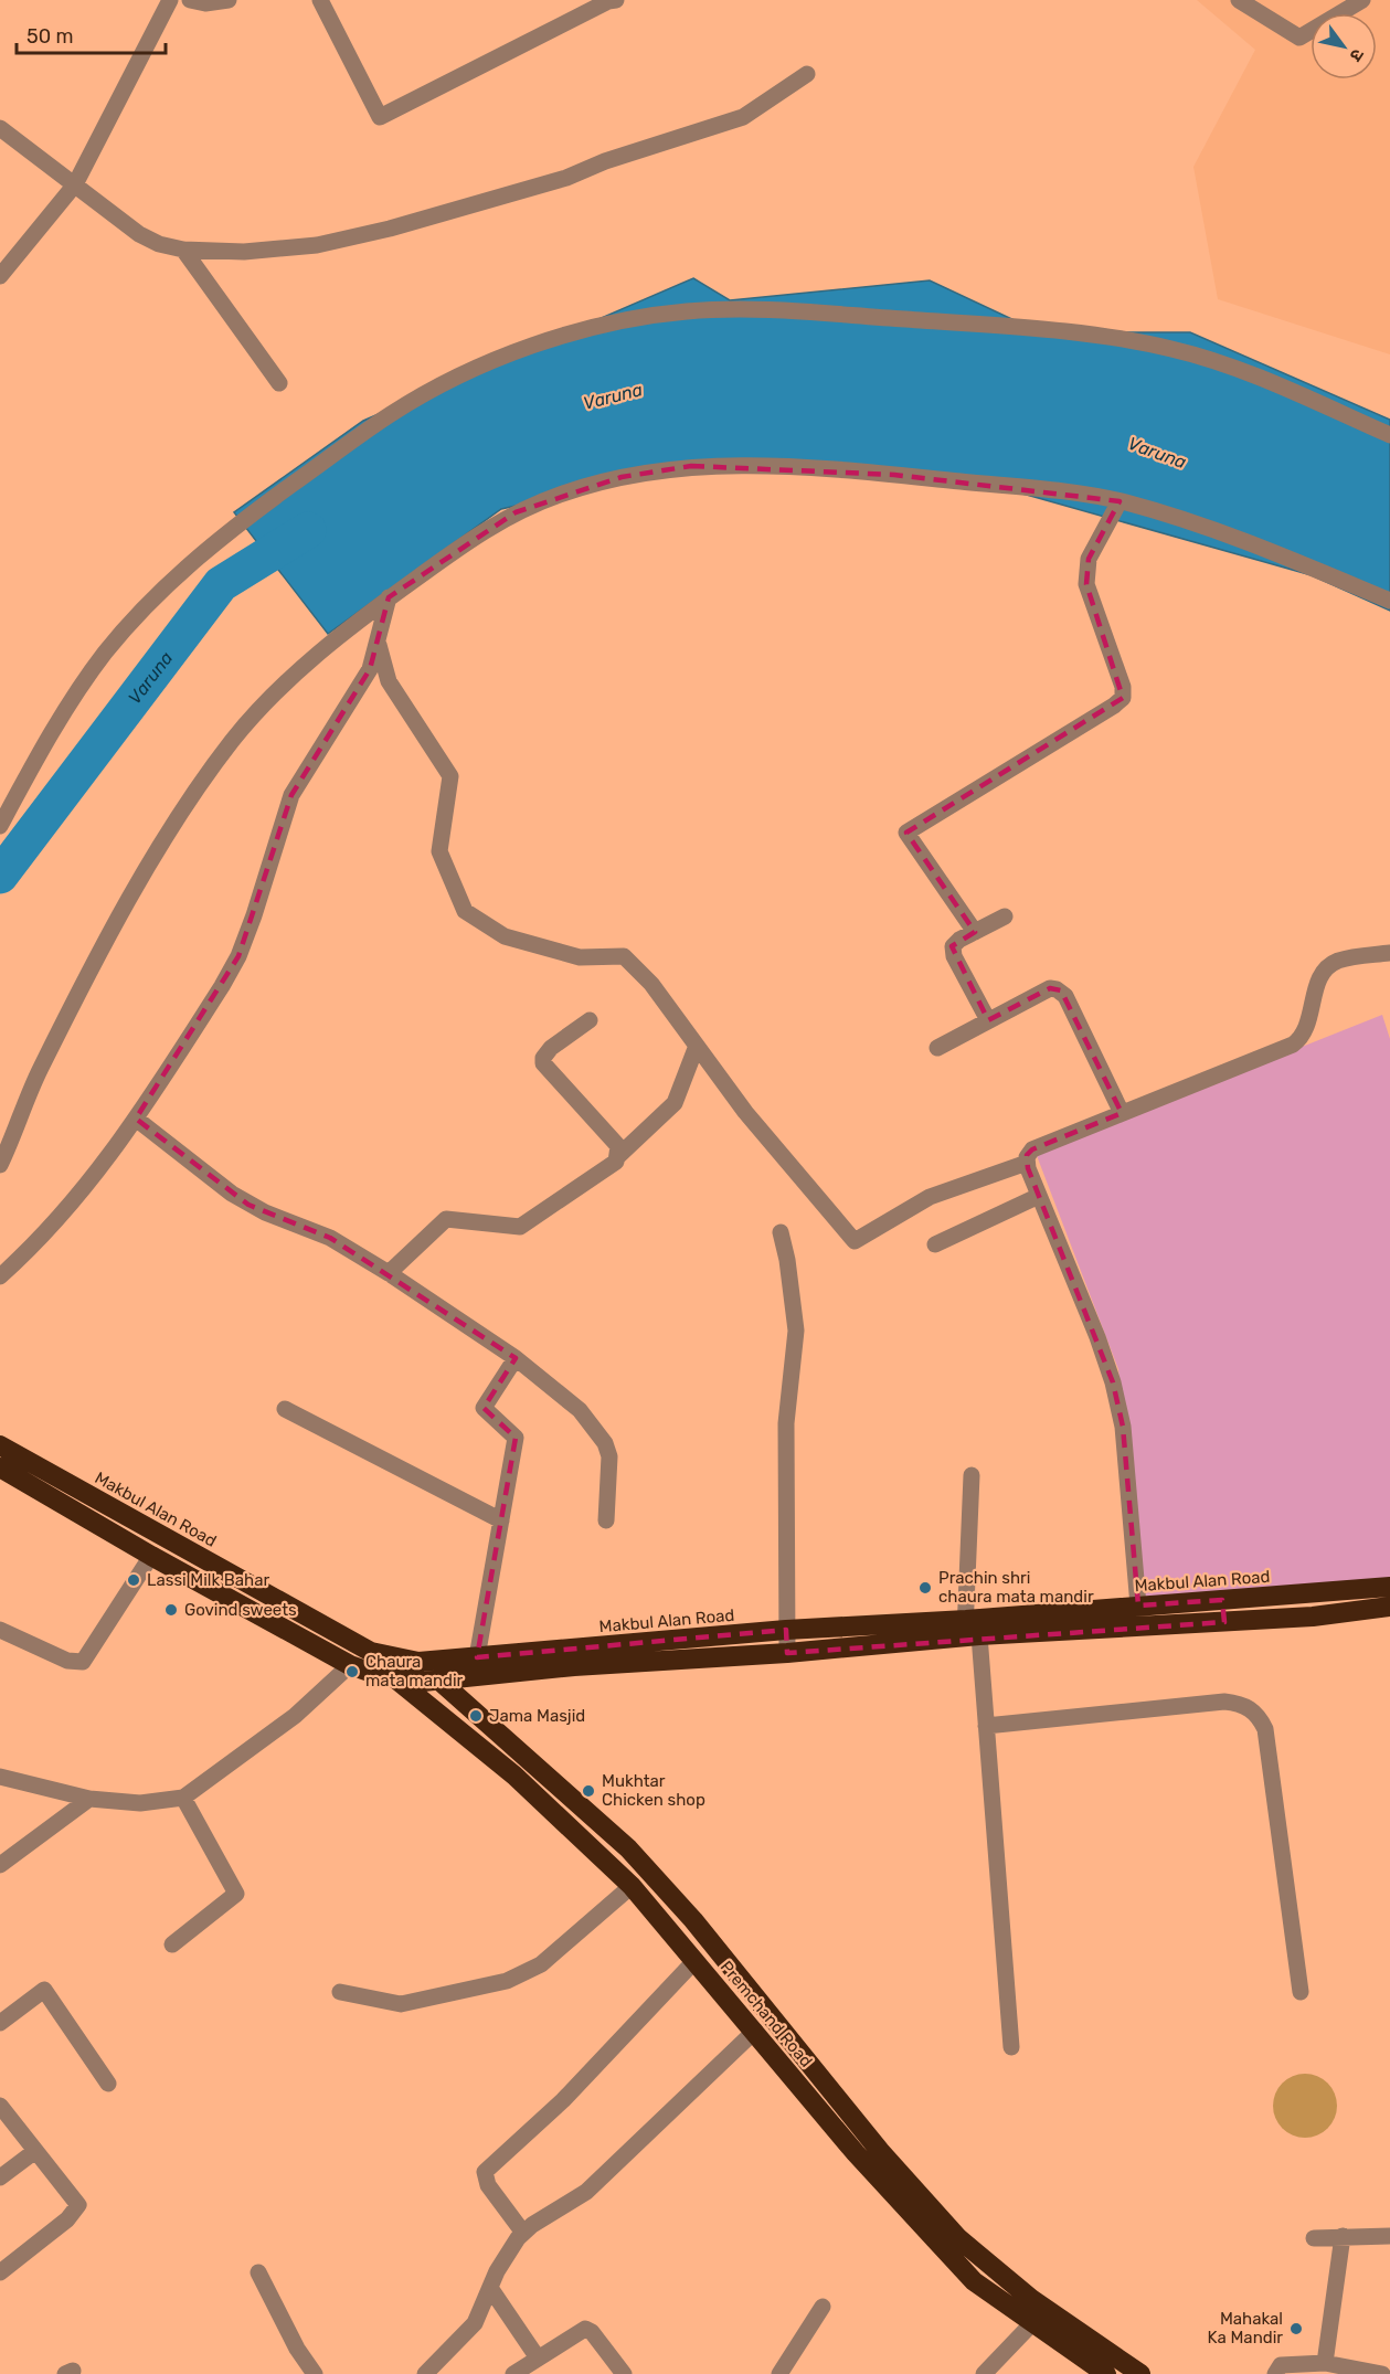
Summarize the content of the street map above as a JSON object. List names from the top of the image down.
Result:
{
  "streets": {
    "highway": ["Makbul Alan Road", "Premchand Road"]
  },
  "crossings": [
    ["Makbul Alan Road", "Premchand Road"]
  ],
  "water": ["Varuna"],
  "places": [
    "Lassi Milk Bahar",
    "Prachin shri chaura mata mandir",
    "Govind sweets",
    "Chaura mata mandir",
    "Jama Masjid",
    "Mukhtar Chicken shop",
    "Mahakal Ka Mandir"
  ],
  "scale_bar": "50 m",
  "north": "bottom right"
}
